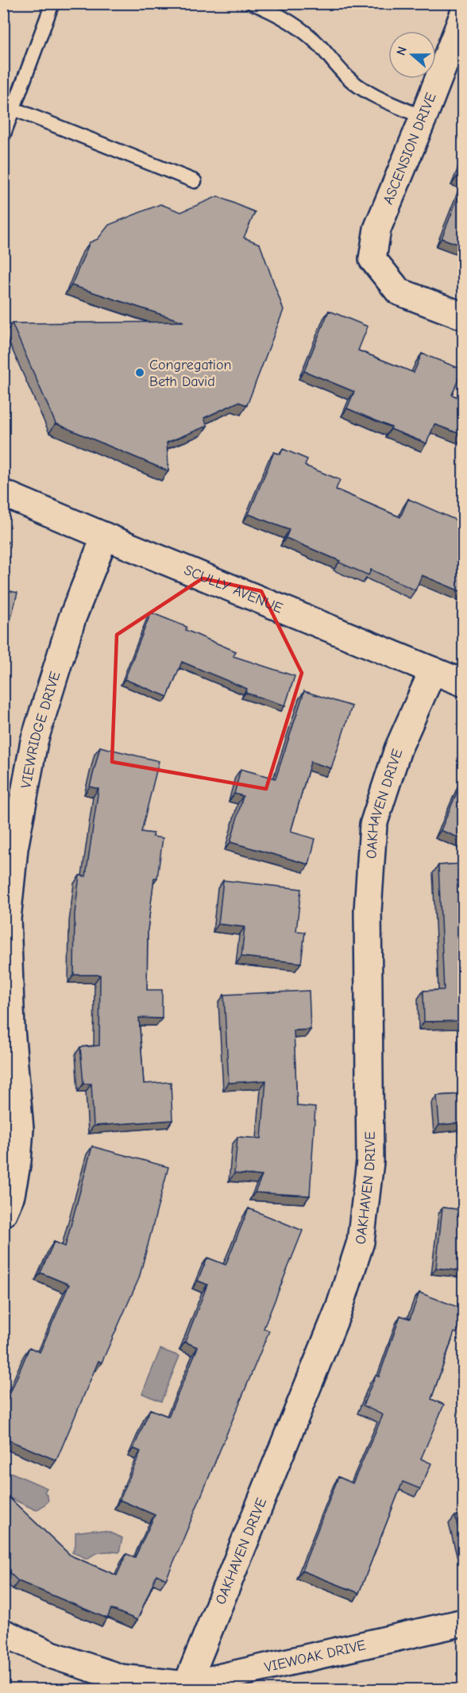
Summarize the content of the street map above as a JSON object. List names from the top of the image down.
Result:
{
  "streets": {
    "street": [
      "ASCENSION DRIVE",
      "SCULLY AVENUE",
      "VIEWRIDGE DRIVE",
      "OAKHAVEN DRIVE",
      "VIEWOAK DRIVE"
    ]
  },
  "crossings": [
    ["SCULLY AVENUE", "VIEWRIDGE DRIVE"],
    ["SCULLY AVENUE", "OAKHAVEN DRIVE"],
    ["OAKHAVEN DRIVE", "VIEWOAK DRIVE"]
  ],
  "places": ["Congregation Beth David"],
  "north": "left"
}
